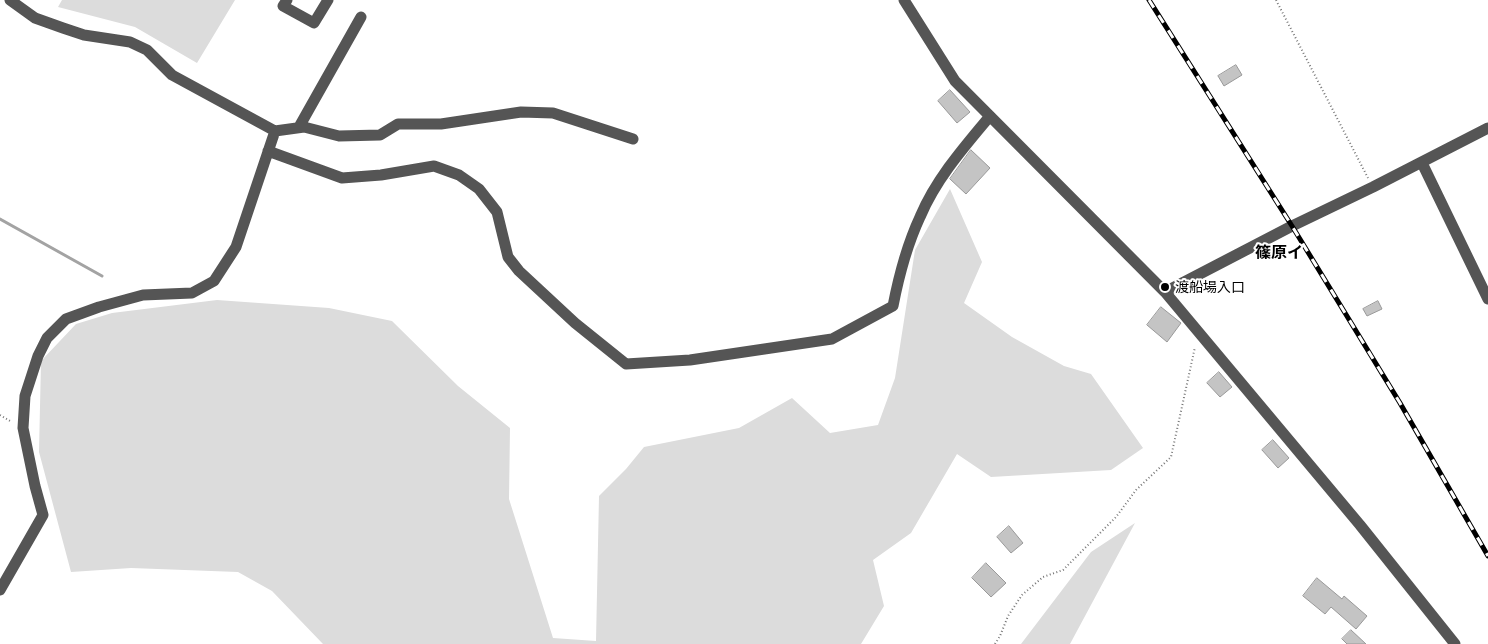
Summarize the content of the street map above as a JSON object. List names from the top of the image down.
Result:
{
  "districts": ["篠原イ"],
  "places": ["渡船場入口"]
}
